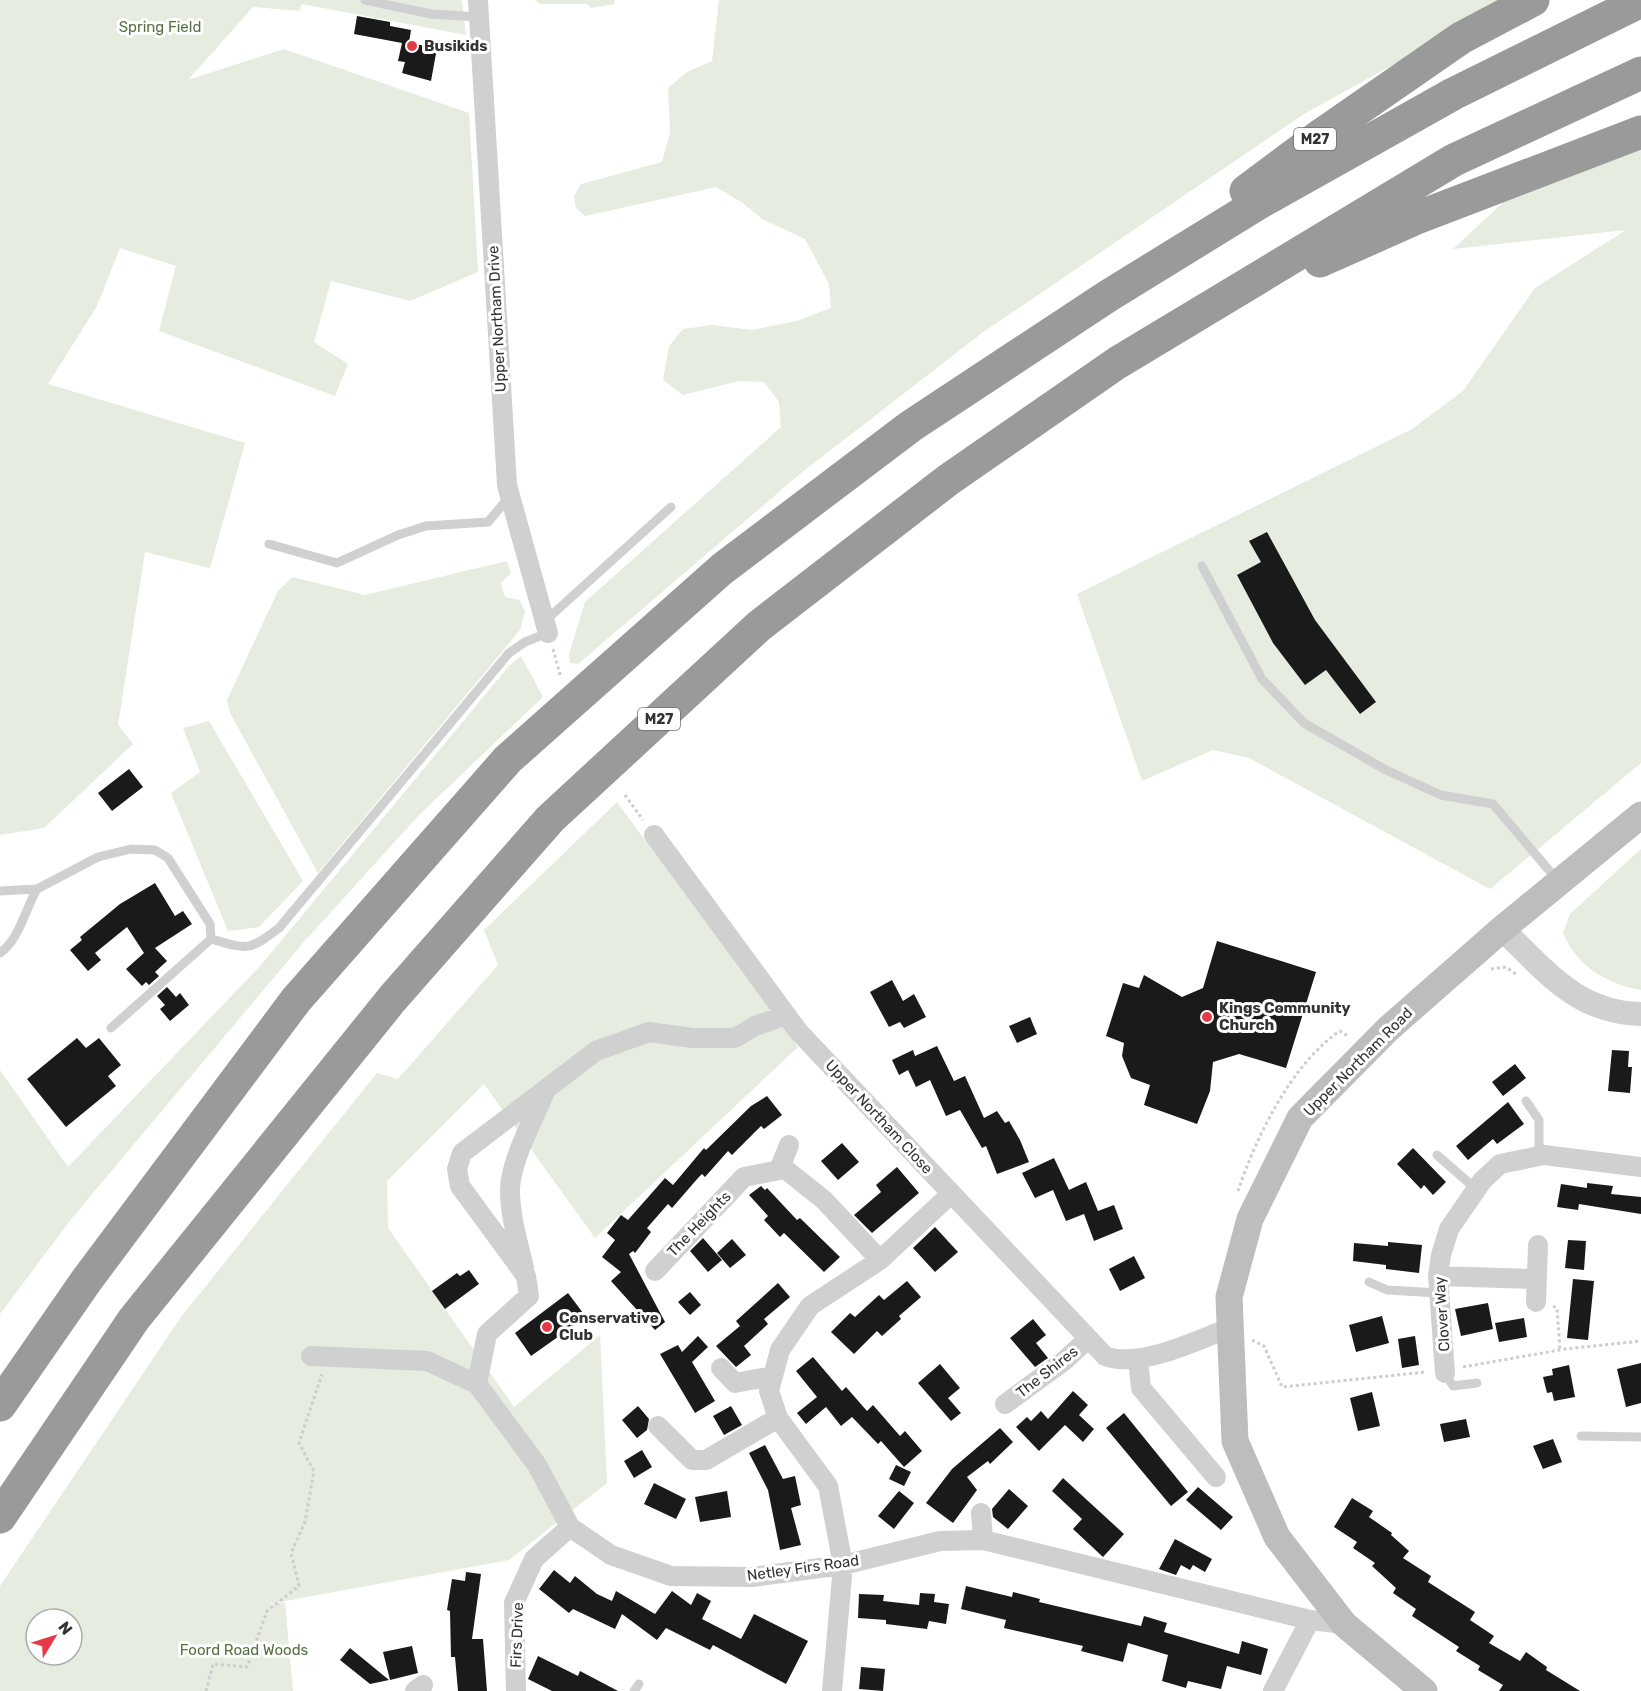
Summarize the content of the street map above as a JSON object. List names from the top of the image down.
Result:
{
  "streets": {
    "highway": ["M27"],
    "main road": ["Upper Northam Road"],
    "street": [
      "Upper Northam Drive",
      "Upper Northam Close",
      "The Heights",
      "Clover Way",
      "The Shires",
      "Netley Firs Road",
      "Firs Drive"
    ]
  },
  "crossings": [
    ["Upper Northam Road", "Upper Northam Close"],
    ["Upper Northam Road", "Netley Firs Road"],
    ["Upper Northam Close", "The Shires"],
    ["Netley Firs Road", "Firs Drive"]
  ],
  "parks": ["Spring Field", "Foord Road Woods"],
  "places": ["Busikids", "Kings Community Church", "Conservative Club"],
  "north": "top right"
}
